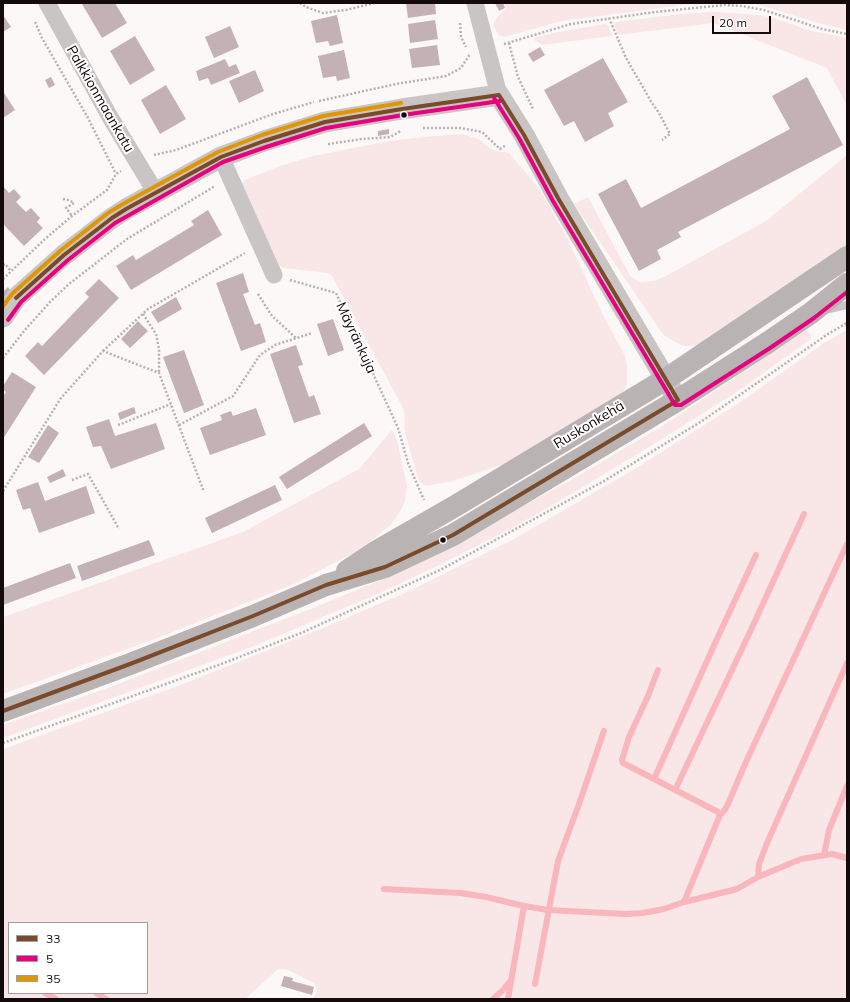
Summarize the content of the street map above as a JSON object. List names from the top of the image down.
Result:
{
  "streets": {
    "main road": ["Ruskonkehä"],
    "street": ["Palkkionmaankatu"],
    "path": ["Mäyränkuja"]
  },
  "crossings": [
    ["Mäyränkuja", "Ruskonkehä"]
  ],
  "lines": ["transit line 33", "transit line 5", "transit line 35"],
  "legend": ["33", "5", "35"],
  "scale_bar": "20 m"
}
